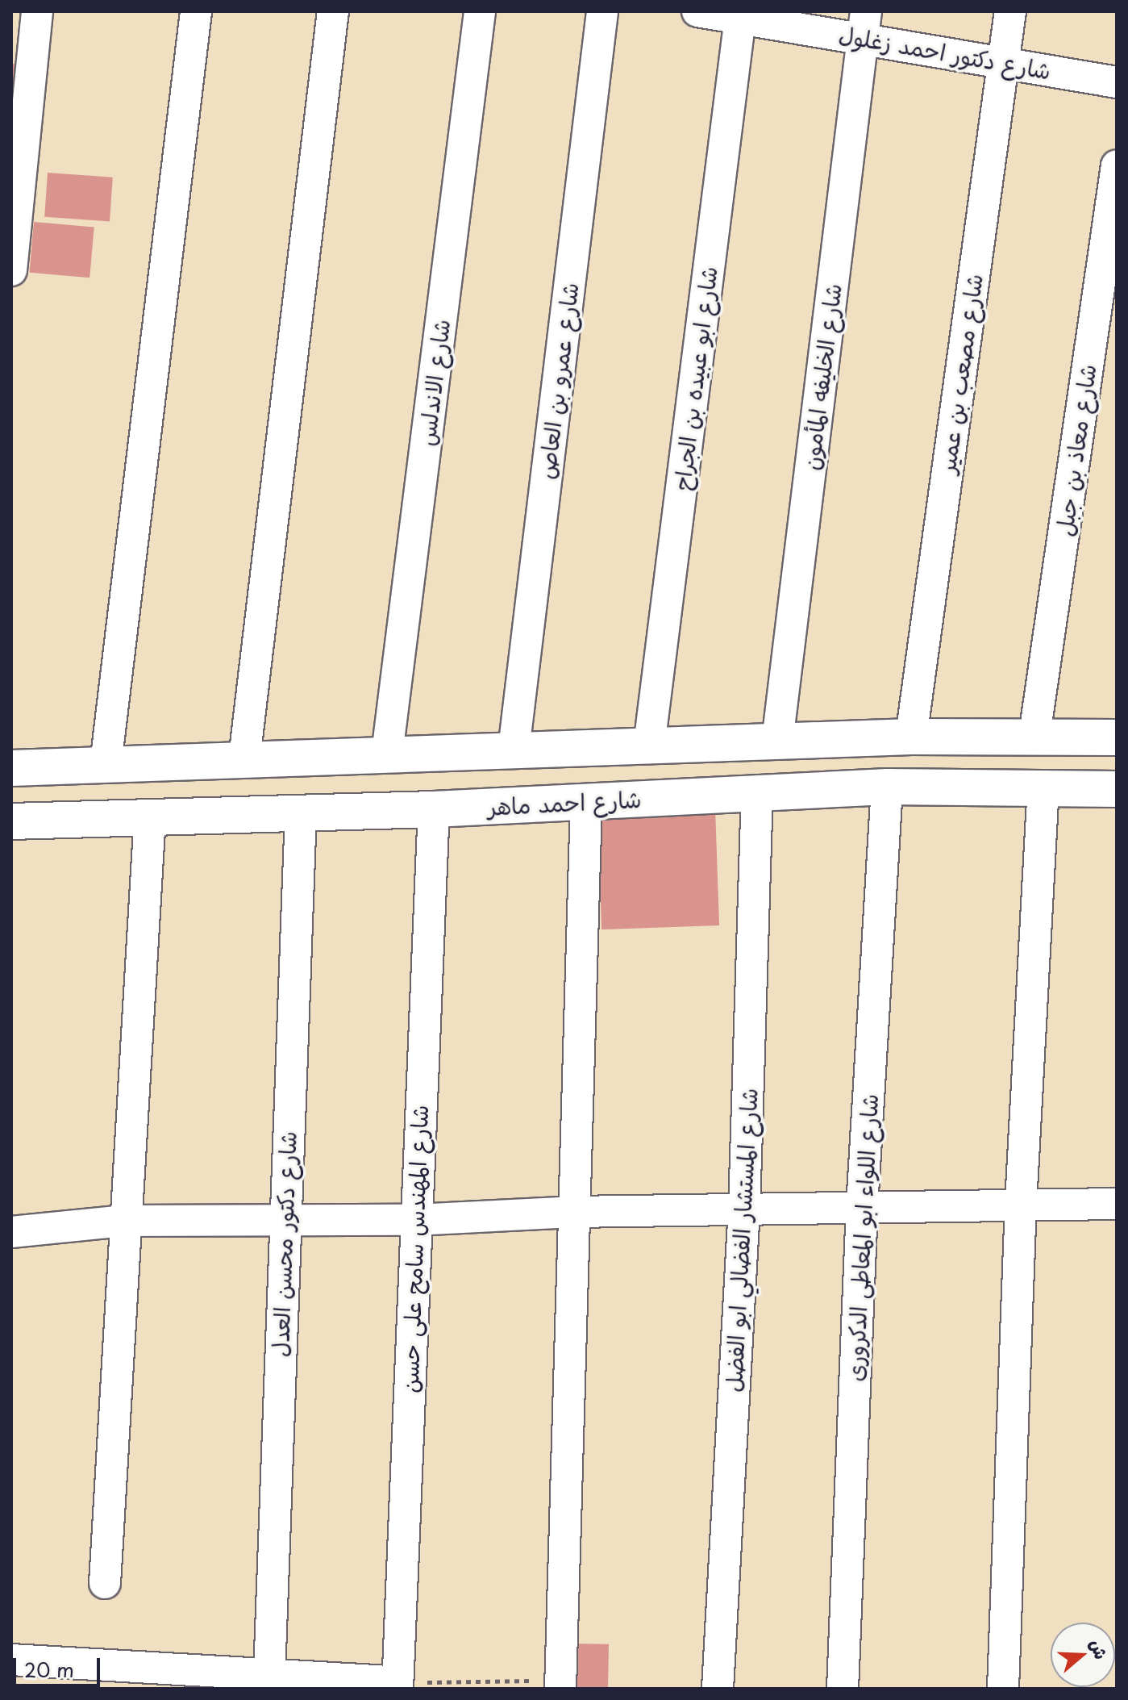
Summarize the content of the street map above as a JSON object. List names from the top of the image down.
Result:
{
  "streets": {
    "main road": ["شارع احمد ماهر"],
    "street": [
      "شارع دكتور احمد زغلول",
      "شارع مصعب بن عمير",
      "شارع الخليفه المأمون",
      "شارع ابو عبيده بن الجراح",
      "شارع عمرو بن العاص",
      "شارع الاندلس",
      "شارع معاذ بن جبل",
      "شارع اللواء ابو المعاطى الدكرورى",
      "شارع المستشار الفضالي ابو الفضل",
      "شارع دكتور محسن العدل",
      "شارع المهندس سامح على حسن"
    ]
  },
  "crossings": [
    ["شارع دكتور احمد زغلول", "شارع مصعب بن عمير"],
    ["شارع دكتور احمد زغلول", "شارع الخليفه المأمون"],
    ["شارع دكتور احمد زغلول", "شارع ابو عبيده بن الجراح"],
    ["شارع احمد ماهر", "شارع اللواء ابو المعاطى الدكرورى"],
    ["شارع احمد ماهر", "شارع المستشار الفضالي ابو الفضل"],
    ["شارع احمد ماهر", "شارع دكتور محسن العدل"],
    ["شارع احمد ماهر", "شارع المهندس سامح على حسن"]
  ],
  "scale_bar": "20 m",
  "north": "right"
}
